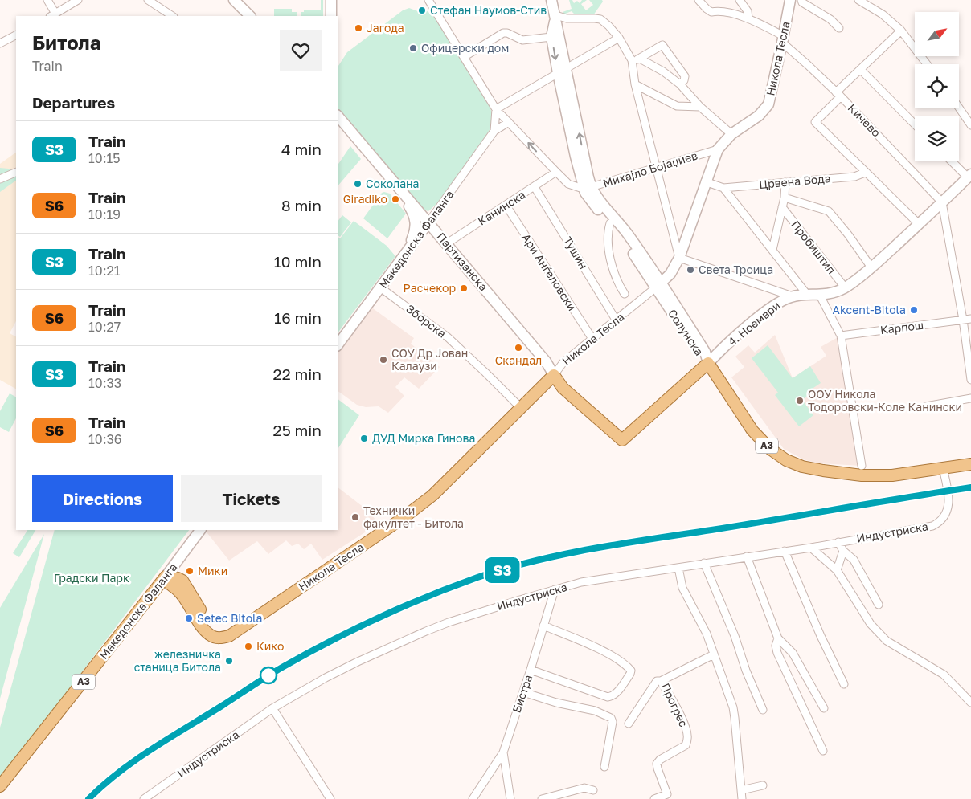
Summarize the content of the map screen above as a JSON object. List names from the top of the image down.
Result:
{
  "streets": {
    "main road": [
      "Никола Тесла",
      "Македонска Фаланга",
      "4. Ноември",
      "A3"
    ],
    "street": [
      "Кичево",
      "Михајло Бојаџиев",
      "Црвена Вода",
      "Канинска",
      "Пробиштип",
      "Тушин",
      "Партизанска",
      "Ари Анѓеловски",
      "Зборска",
      "Карпош",
      "Солунска",
      "Индустриска",
      "Бистра",
      "Прогрес"
    ]
  },
  "crossings": [
    ["Никола Тесла", "Кичево"],
    ["Никола Тесла", "Михајло Бојаџиев"],
    ["Никола Тесла", "Македонска Фаланга"],
    ["Никола Тесла", "Тушин"],
    ["Никола Тесла", "Партизанска"],
    ["Никола Тесла", "Ари Анѓеловски"],
    ["Никола Тесла", "Зборска"],
    ["Никола Тесла", "4. Ноември"],
    ["Никола Тесла", "Солунска"],
    ["Кичево", "4. Ноември"],
    ["Михајло Бојаџиев", "Солунска"],
    ["Канинска", "Тушин"],
    ["Канинска", "Партизанска"],
    ["Канинска", "Ари Анѓеловски"],
    ["Македонска Фаланга", "Партизанска"],
    ["Македонска Фаланга", "Зборска"],
    ["Пробиштип", "4. Ноември"],
    ["Партизанска", "4. Ноември"],
    ["4. Ноември", "Солунска"],
    ["4. Ноември", "A3"],
    ["Солунска", "A3"],
    ["A3", "Индустриска"],
    ["Индустриска", "Бистра"]
  ],
  "parks": ["Градски Парк"],
  "places": [
    "Стефан Наумов-Стив",
    "Јагода",
    "Офицерски дом",
    "Соколана",
    "Giradiko",
    "Света Троица",
    "Расчекор",
    "Akcent-Bitola",
    "Скандал",
    "СОУ Др Јован Калаузи",
    "ООУ Никола Тодоровски-Коле Канински",
    "ДУД Мирка Гинова",
    "Технички факултет - Битола",
    "Мики",
    "Setec Bitola",
    "Кико",
    "железничка станица Битола"
  ],
  "north": "top right",
  "page": {
    "on_map": "S3",
    "heading": [
      ["Битола", "Train"],
      "Departures"
    ],
    "list": [
      {
        "mark": "S3",
        "name": "Train",
        "note": "10:15",
        "value": "4 min"
      },
      {
        "mark": "S6",
        "name": "Train",
        "note": "10:19",
        "value": "8 min"
      },
      {
        "mark": "S3",
        "name": "Train",
        "note": "10:21",
        "value": "10 min"
      },
      {
        "mark": "S6",
        "name": "Train",
        "note": "10:27",
        "value": "16 min"
      },
      {
        "mark": "S3",
        "name": "Train",
        "note": "10:33",
        "value": "22 min"
      },
      {
        "mark": "S6",
        "name": "Train",
        "note": "10:36",
        "value": "25 min"
      }
    ],
    "buttons": ["Directions", "Tickets"]
  }
}
